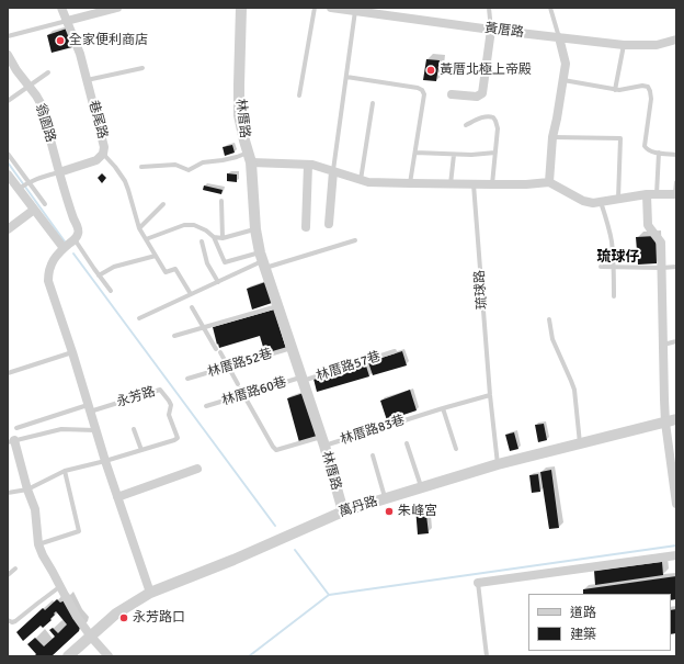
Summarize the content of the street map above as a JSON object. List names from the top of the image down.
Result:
{
  "streets": {
    "street": [
      "黃厝路",
      "林厝路",
      "巷尾路",
      "翁園路",
      "萬丹路"
    ],
    "lane": [
      "琉球路",
      "林厝路52巷",
      "林厝路57巷",
      "林厝路60巷",
      "永芳路",
      "林厝路83巷"
    ]
  },
  "crossings": [
    ["林厝路", "林厝路52巷"],
    ["林厝路", "林厝路57巷"],
    ["林厝路", "林厝路60巷"],
    ["林厝路", "林厝路83巷"],
    ["林厝路", "萬丹路"],
    ["巷尾路", "翁園路"],
    ["琉球路", "萬丹路"],
    ["林厝路57巷", "林厝路60巷"],
    ["林厝路60巷", "林厝路83巷"]
  ],
  "districts": ["琉球仔"],
  "places": [
    "全家便利商店",
    "黃厝北極上帝殿",
    "朱峰宮",
    "永芳路口"
  ],
  "legend": ["道路", "建築"]
}
